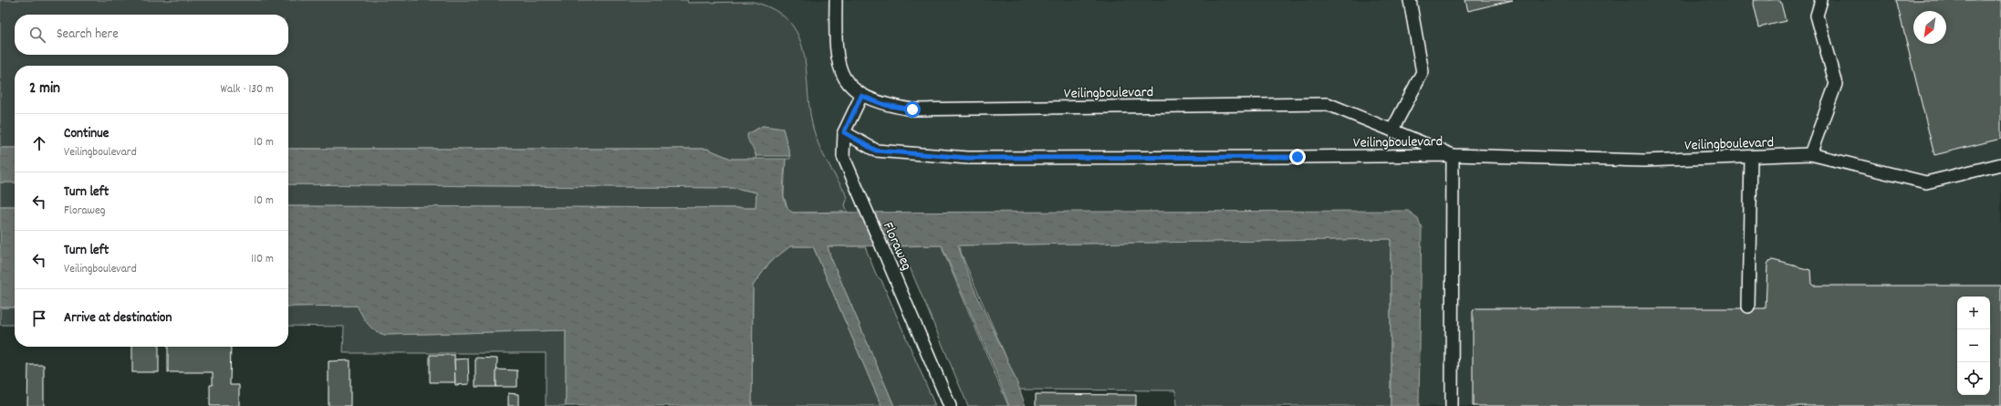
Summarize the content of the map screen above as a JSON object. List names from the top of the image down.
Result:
{
  "streets": {
    "lane": ["Veilingboulevard", "Floraweg"]
  },
  "crossings": [
    ["Veilingboulevard", "Floraweg"]
  ],
  "north": "bottom left",
  "page": {
    "search": "Search here",
    "heading": ["2 min", "Walk · 130 m"],
    "list": [
      ["Continue", "Veilingboulevard", "10 m"],
      ["Turn left", "Floraweg", "10 m"],
      ["Turn left", "Veilingboulevard", "110 m"],
      "Arrive at destination"
    ],
    "map_buttons": ["+", "−"]
  }
}
